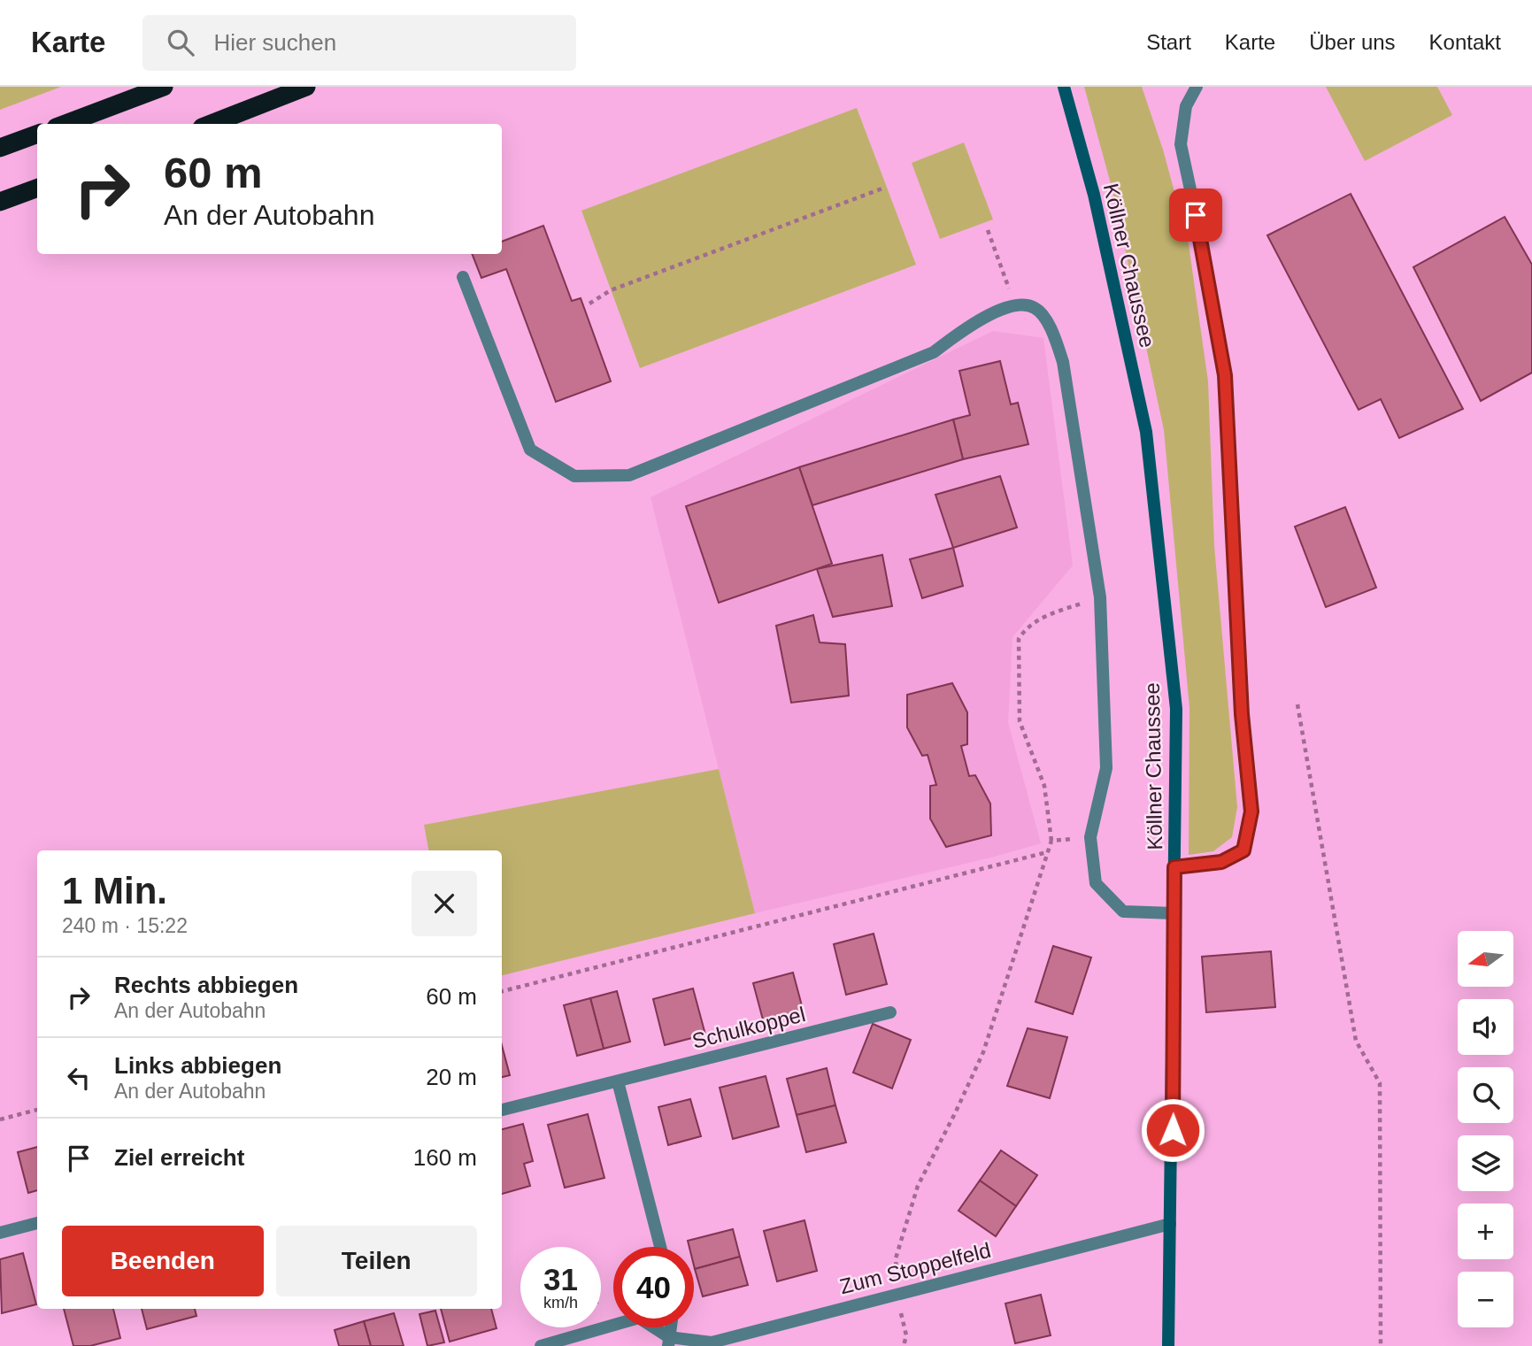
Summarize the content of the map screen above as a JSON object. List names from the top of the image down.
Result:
{
  "streets": {
    "street": ["Köllner Chaussee", "Schulkoppel", "Zum Stoppelfeld"]
  },
  "crossings": [
    ["Köllner Chaussee", "Zum Stoppelfeld"]
  ],
  "north": "left",
  "page": {
    "header": "Karte",
    "search": "Hier suchen",
    "nav": [
      "Start",
      "Karte",
      "Über uns",
      "Kontakt"
    ],
    "turn": ["60 m", "An der Autobahn"],
    "heading": ["1 Min.", "240 m · 15:22"],
    "map_buttons": ["+", "−"],
    "list": [
      {
        "name": "Rechts abbiegen",
        "note": "An der Autobahn",
        "value": "60 m"
      },
      {
        "name": "Links abbiegen",
        "note": "An der Autobahn",
        "value": "20 m"
      },
      {
        "name": "Ziel erreicht",
        "value": "160 m"
      }
    ],
    "buttons": ["Beenden", "Teilen"],
    "speed": "31 km/h",
    "limit": "40"
  }
}
